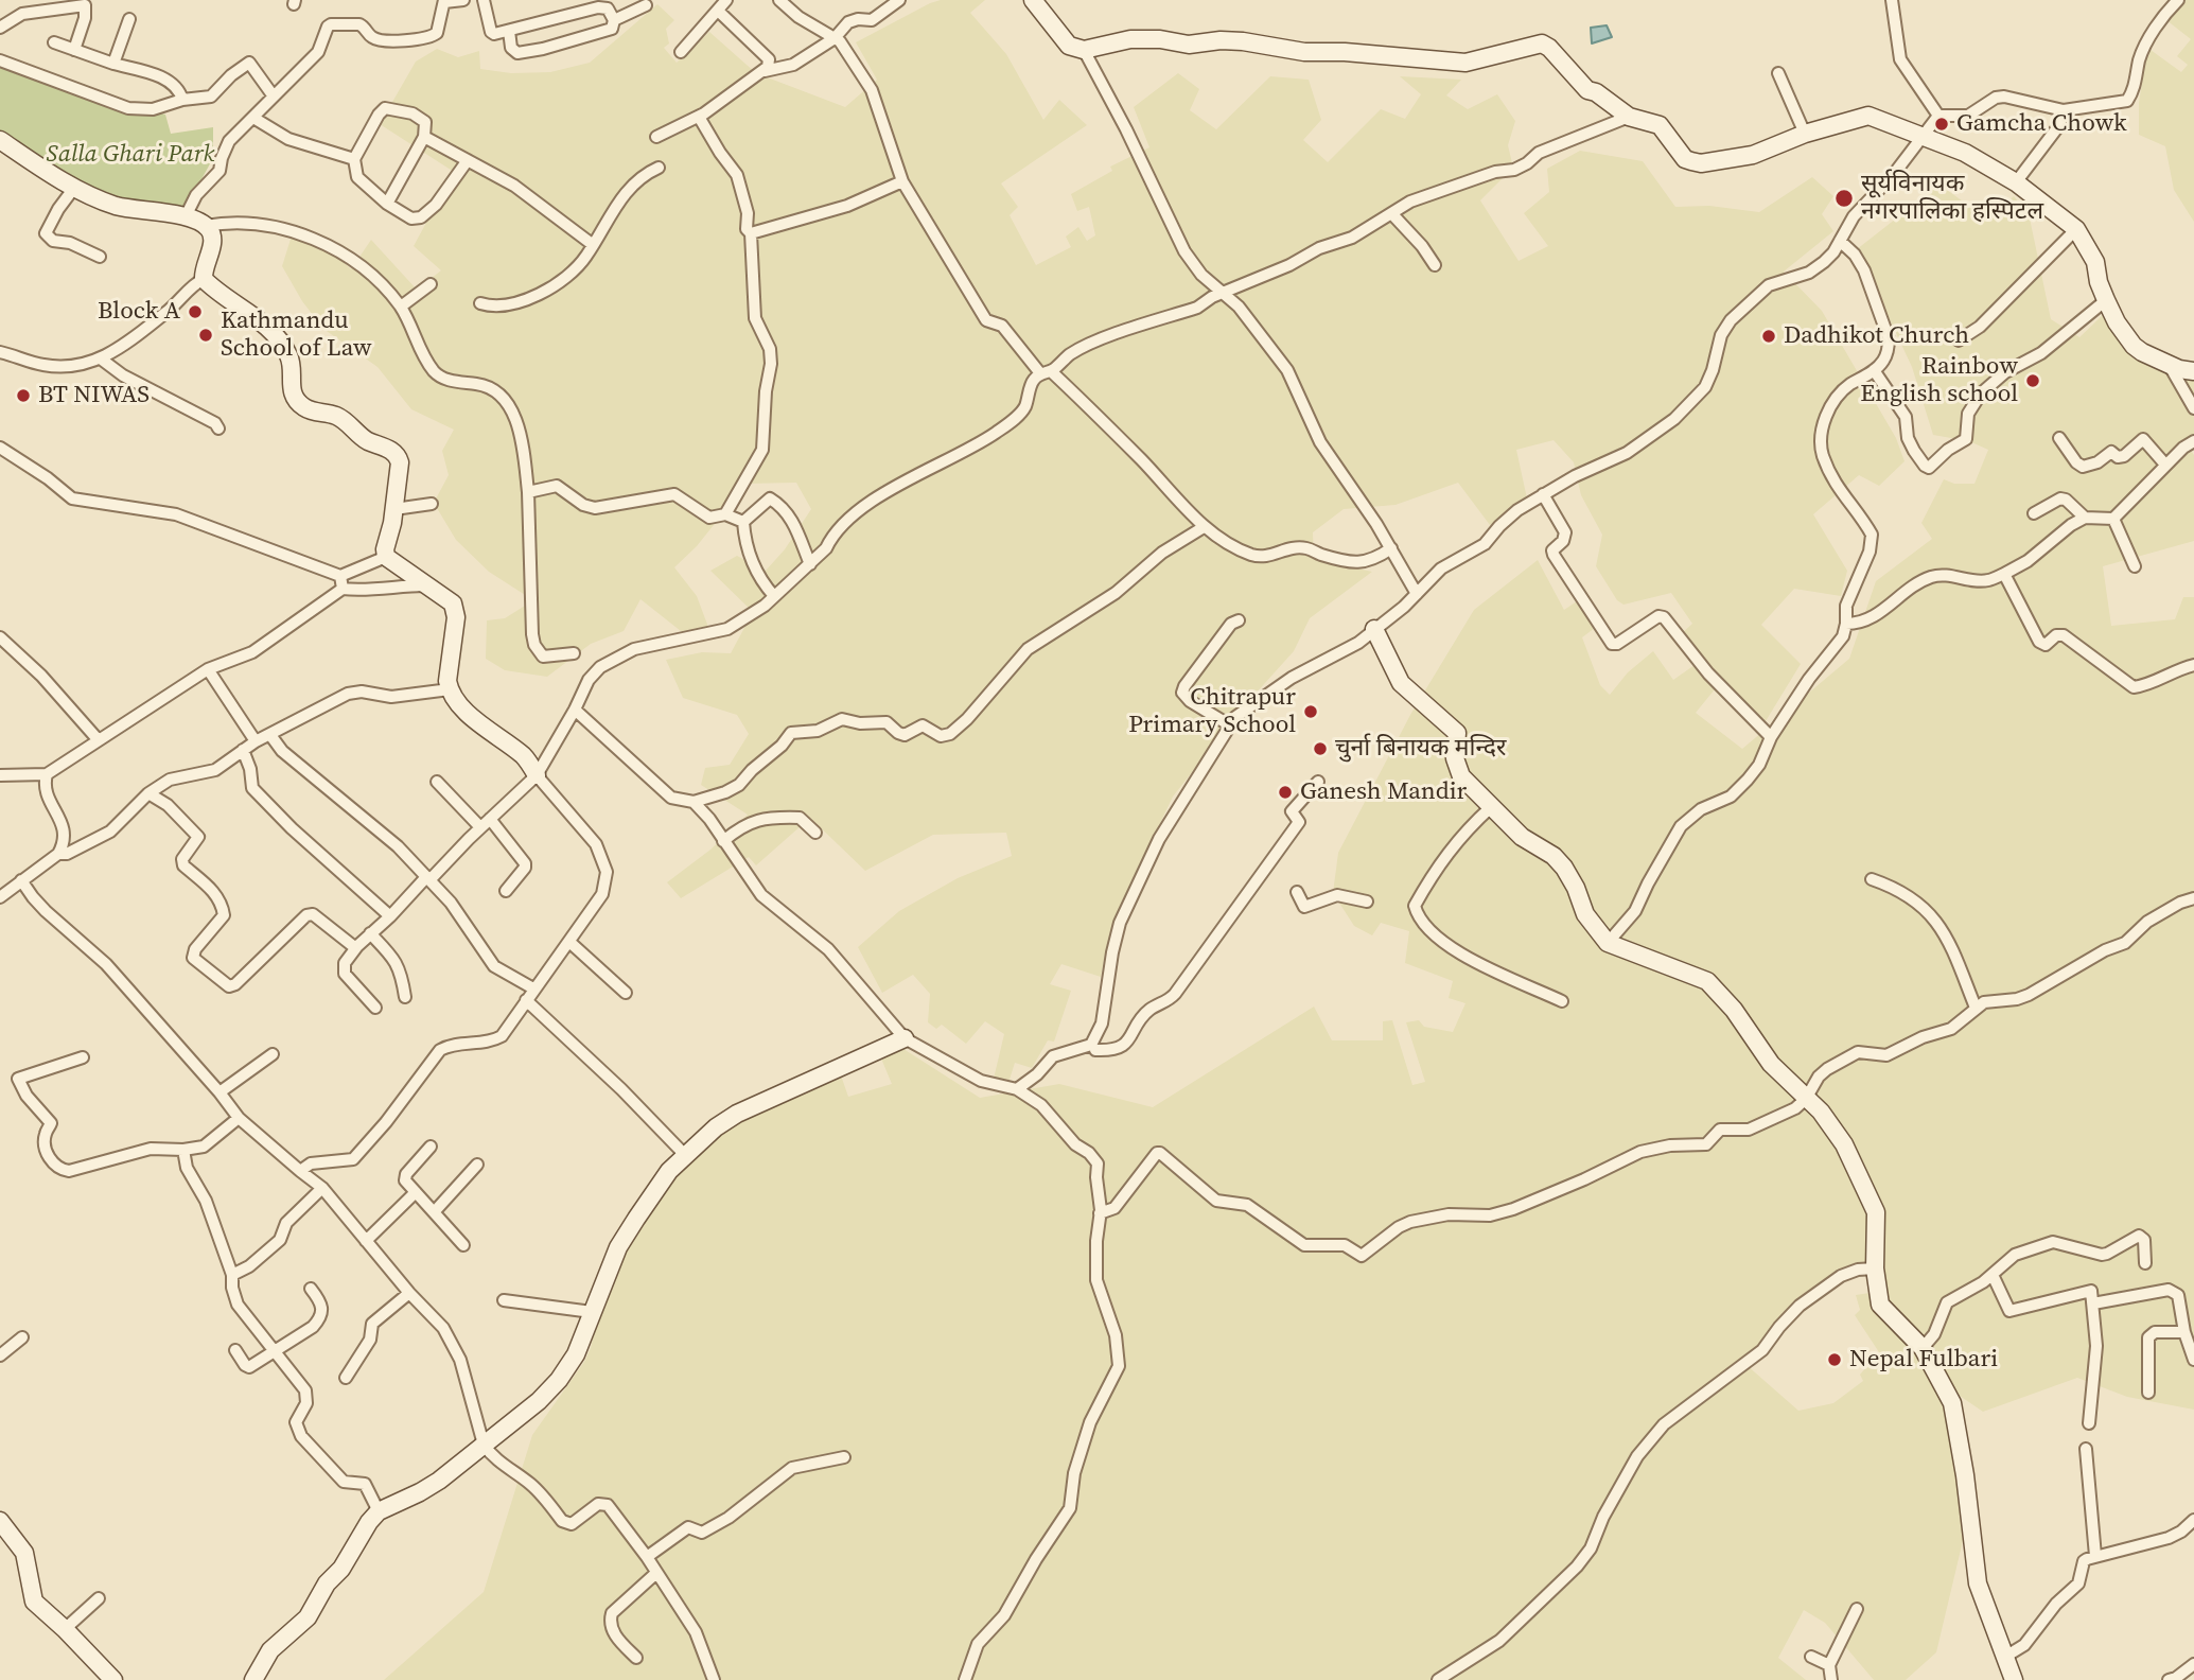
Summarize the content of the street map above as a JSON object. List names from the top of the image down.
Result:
{
  "parks": ["Salla Ghari Park"],
  "places": [
    "Gamcha Chowk",
    "सूर्यविनायक नगरपालिका हस्पिटल",
    "Block A",
    "Kathmandu School of Law",
    "Dadhikot Church",
    "Rainbow English school",
    "BT NIWAS",
    "Chitrapur Primary School",
    "चुर्ना बिनायक मन्दिर",
    "Ganesh Mandir",
    "Nepal Fulbari"
  ]
}
